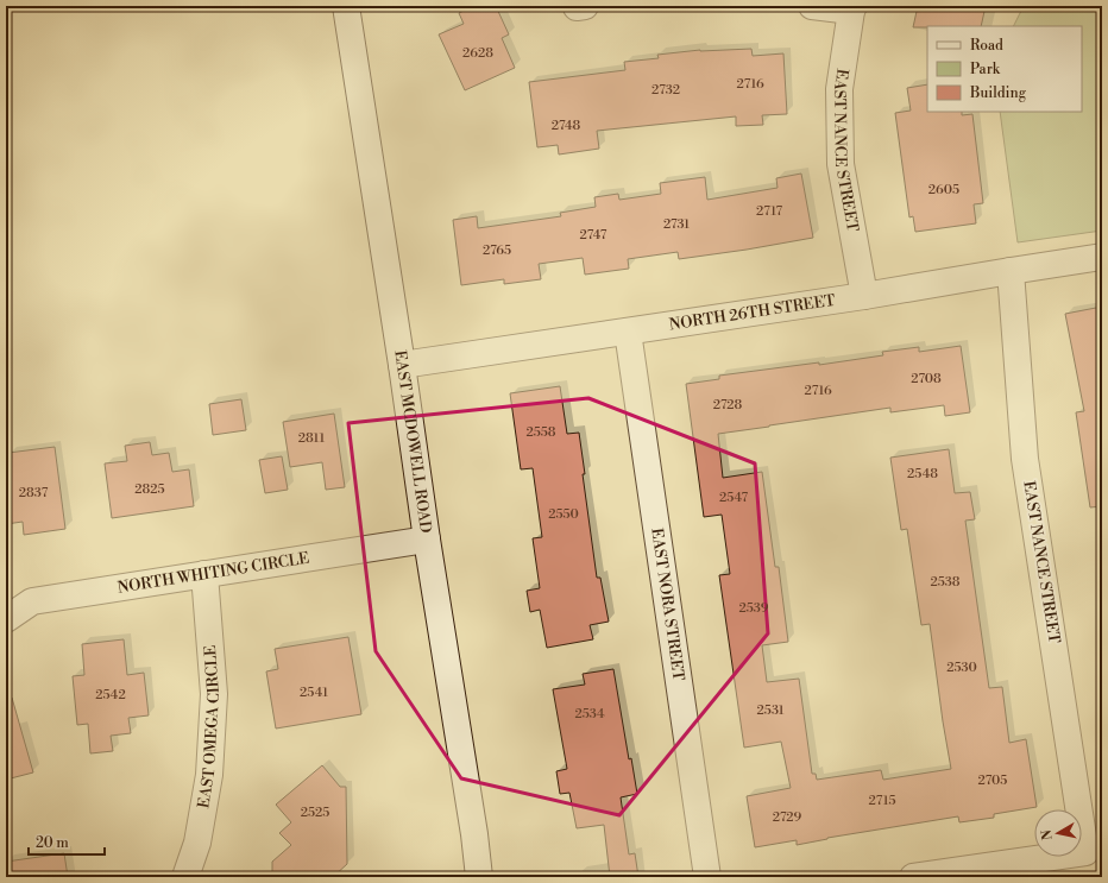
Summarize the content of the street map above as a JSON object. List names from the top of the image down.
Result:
{
  "streets": {
    "street": [
      "EAST NANCE STREET",
      "NORTH 26TH STREET",
      "EAST MCDOWELL ROAD",
      "NORTH WHITING CIRCLE",
      "EAST NORA STREET",
      "EAST OMEGA CIRCLE"
    ]
  },
  "crossings": [
    ["EAST NANCE STREET", "NORTH 26TH STREET"],
    ["NORTH 26TH STREET", "EAST MCDOWELL ROAD"],
    ["NORTH 26TH STREET", "EAST NORA STREET"],
    ["EAST MCDOWELL ROAD", "NORTH WHITING CIRCLE"],
    ["NORTH WHITING CIRCLE", "EAST OMEGA CIRCLE"]
  ],
  "house_numbers": [
    "2628",
    "2716",
    "2732",
    "2748",
    "2605",
    "2717",
    "2731",
    "2747",
    "2765",
    "2708",
    "2716",
    "2728",
    "2558",
    "2811",
    "2548",
    "2825",
    "2837",
    "2547",
    "2550",
    "2538",
    "2539",
    "2530",
    "2541",
    "2542",
    "2531",
    "2534",
    "2705",
    "2715",
    "2525",
    "2729"
  ],
  "legend": ["Road", "Park", "Building"],
  "scale_bar": "20 m",
  "north": "left"
}
